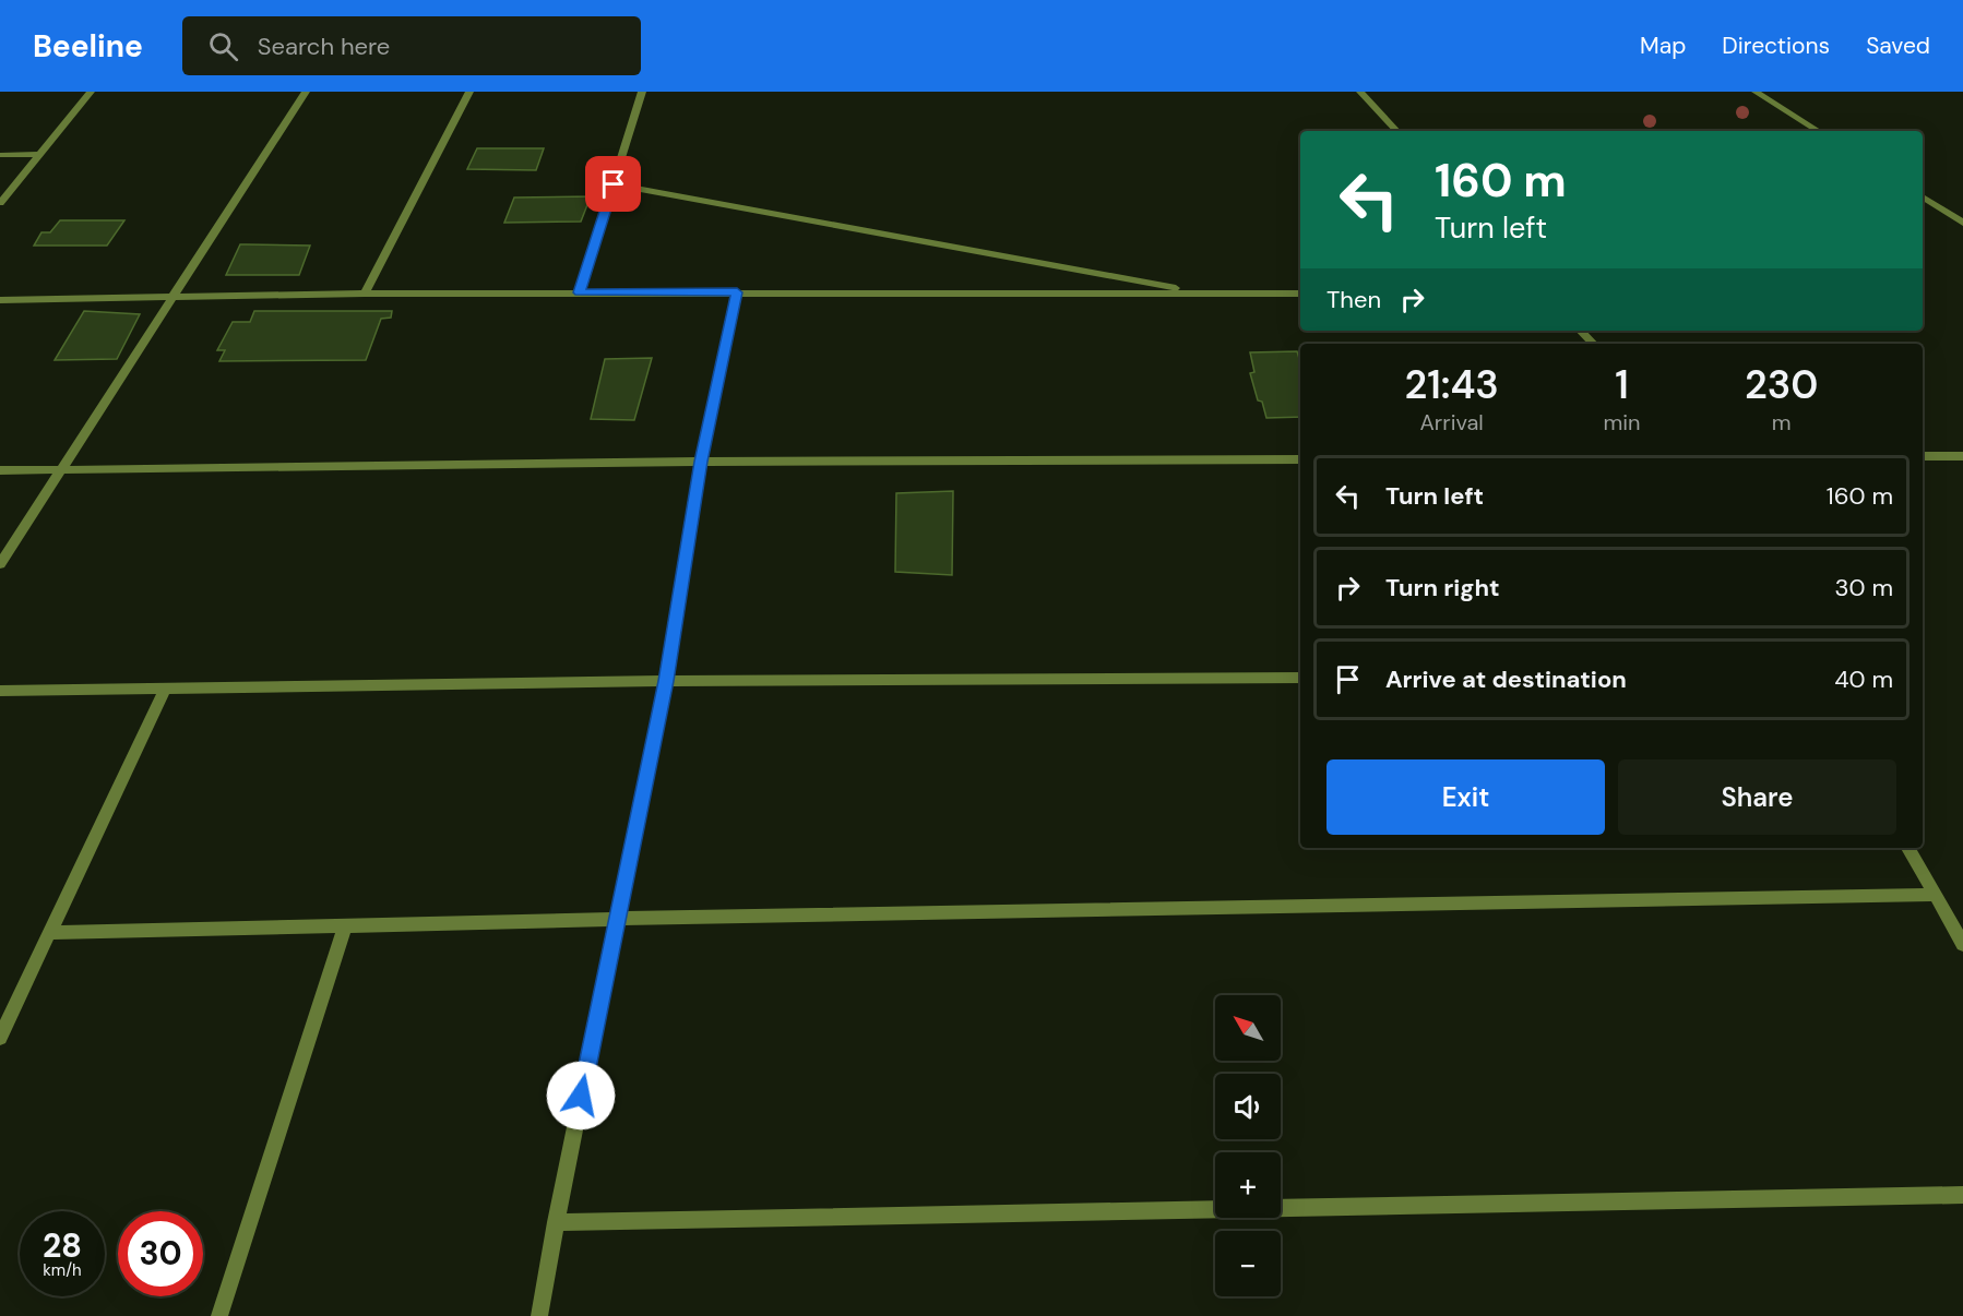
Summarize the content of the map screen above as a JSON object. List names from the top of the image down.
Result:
{
  "north": "top left",
  "page": {
    "header": "Beeline",
    "search": "Search here",
    "nav": ["Map", "Directions", "Saved"],
    "turn": ["160 m", "Turn left"],
    "then": "Then",
    "eta": [
      "21:43",
      "Arrival",
      "1",
      "min",
      "230",
      "m"
    ],
    "list": [
      {
        "name": "Turn left",
        "value": "160 m"
      },
      {
        "name": "Turn right",
        "value": "30 m"
      },
      {
        "name": "Arrive at destination",
        "value": "40 m"
      }
    ],
    "buttons": ["Exit", "Share"],
    "map_buttons": ["+", "−"],
    "speed": "28 km/h",
    "limit": "30"
  }
}
